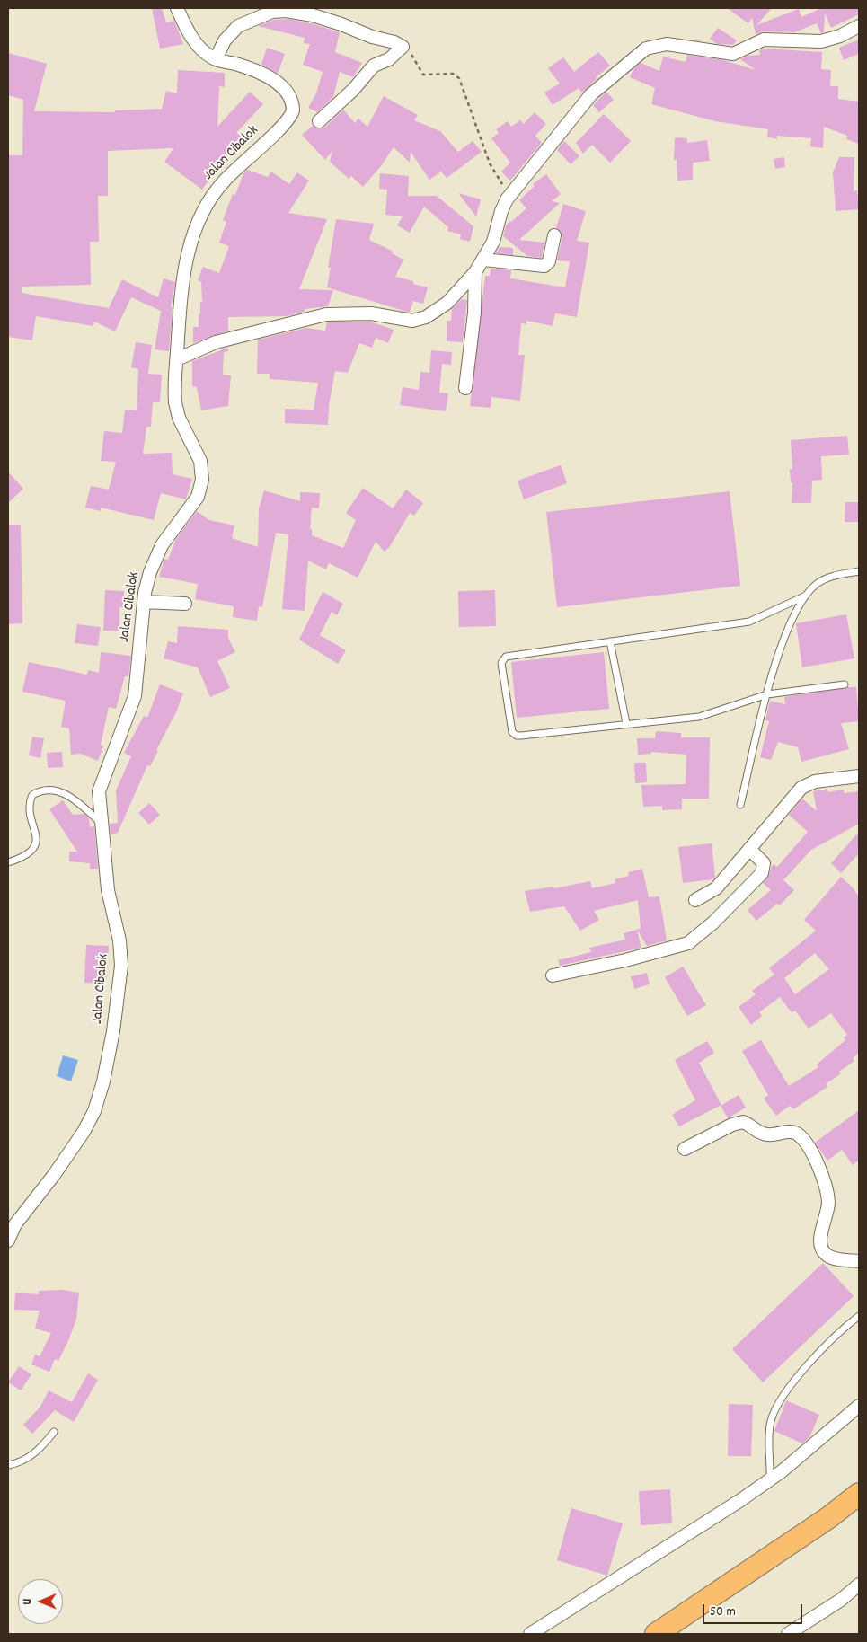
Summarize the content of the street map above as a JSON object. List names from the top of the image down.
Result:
{
  "streets": {
    "street": ["Jalan Cibalok"]
  },
  "scale_bar": "50 m",
  "north": "left"
}
